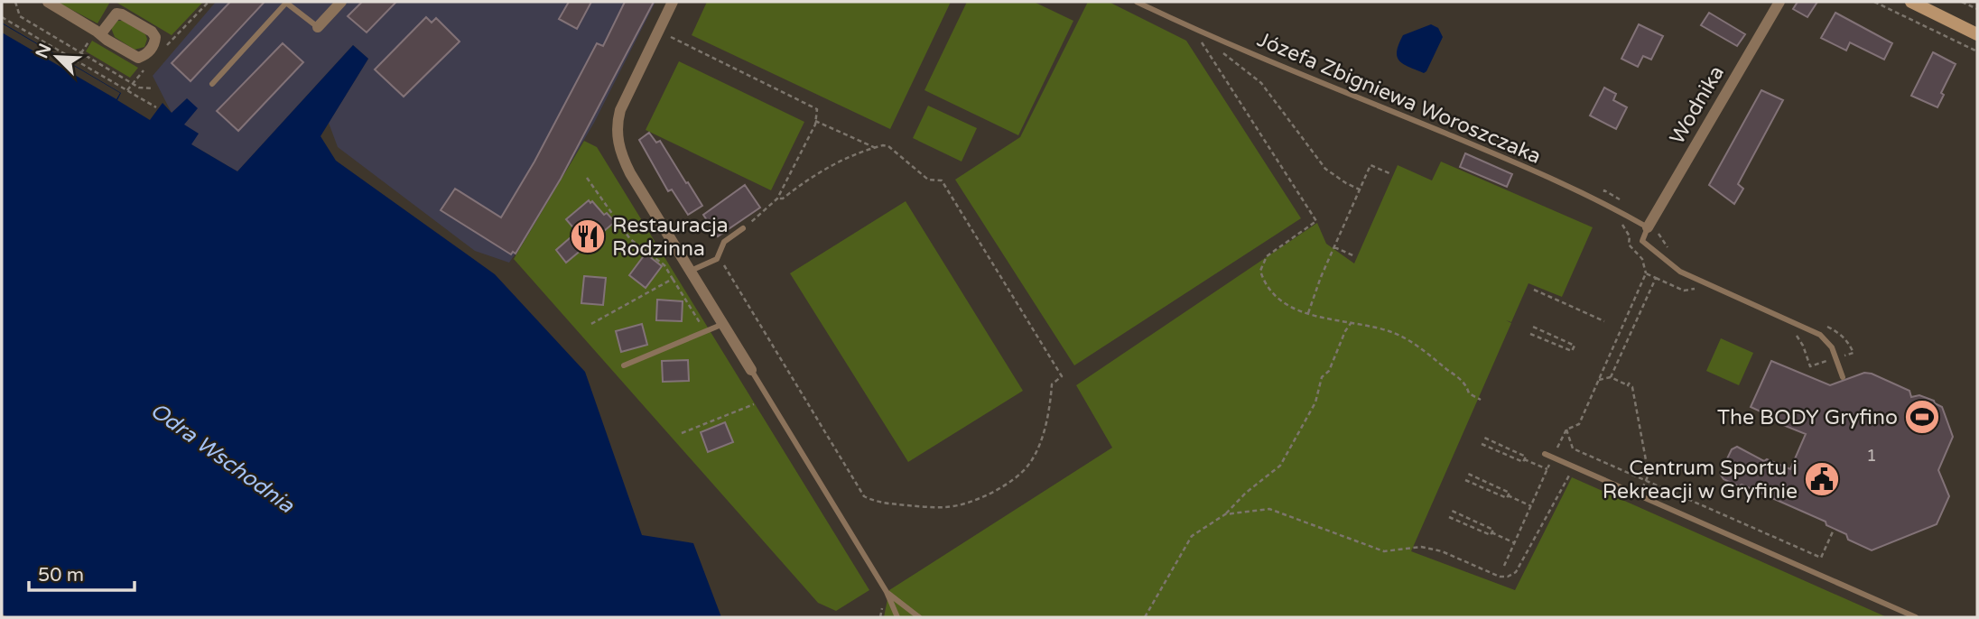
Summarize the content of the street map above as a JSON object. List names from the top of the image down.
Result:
{
  "streets": {
    "street": ["Wodnika"],
    "lane": ["Józefa Zbigniewa Woroszczaka"]
  },
  "crossings": [
    ["Józefa Zbigniewa Woroszczaka", "Wodnika"]
  ],
  "water": ["Odra Wschodnia"],
  "places": {
    "restaurant": ["Restauracja Rodzinna"],
    "sports": ["The BODY Gryfino"],
    "public building": ["Centrum Sportu i Rekreacji w Gryfinie"]
  },
  "house_numbers": ["1"],
  "scale_bar": "50 m",
  "north": "top left"
}
